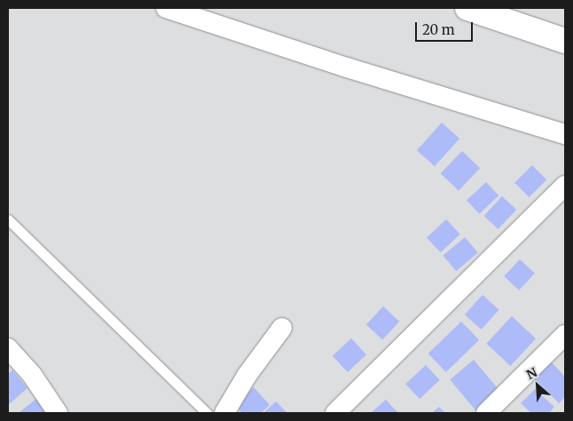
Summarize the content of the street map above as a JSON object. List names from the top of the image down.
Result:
{
  "scale_bar": "20 m",
  "north": "top left"
}
